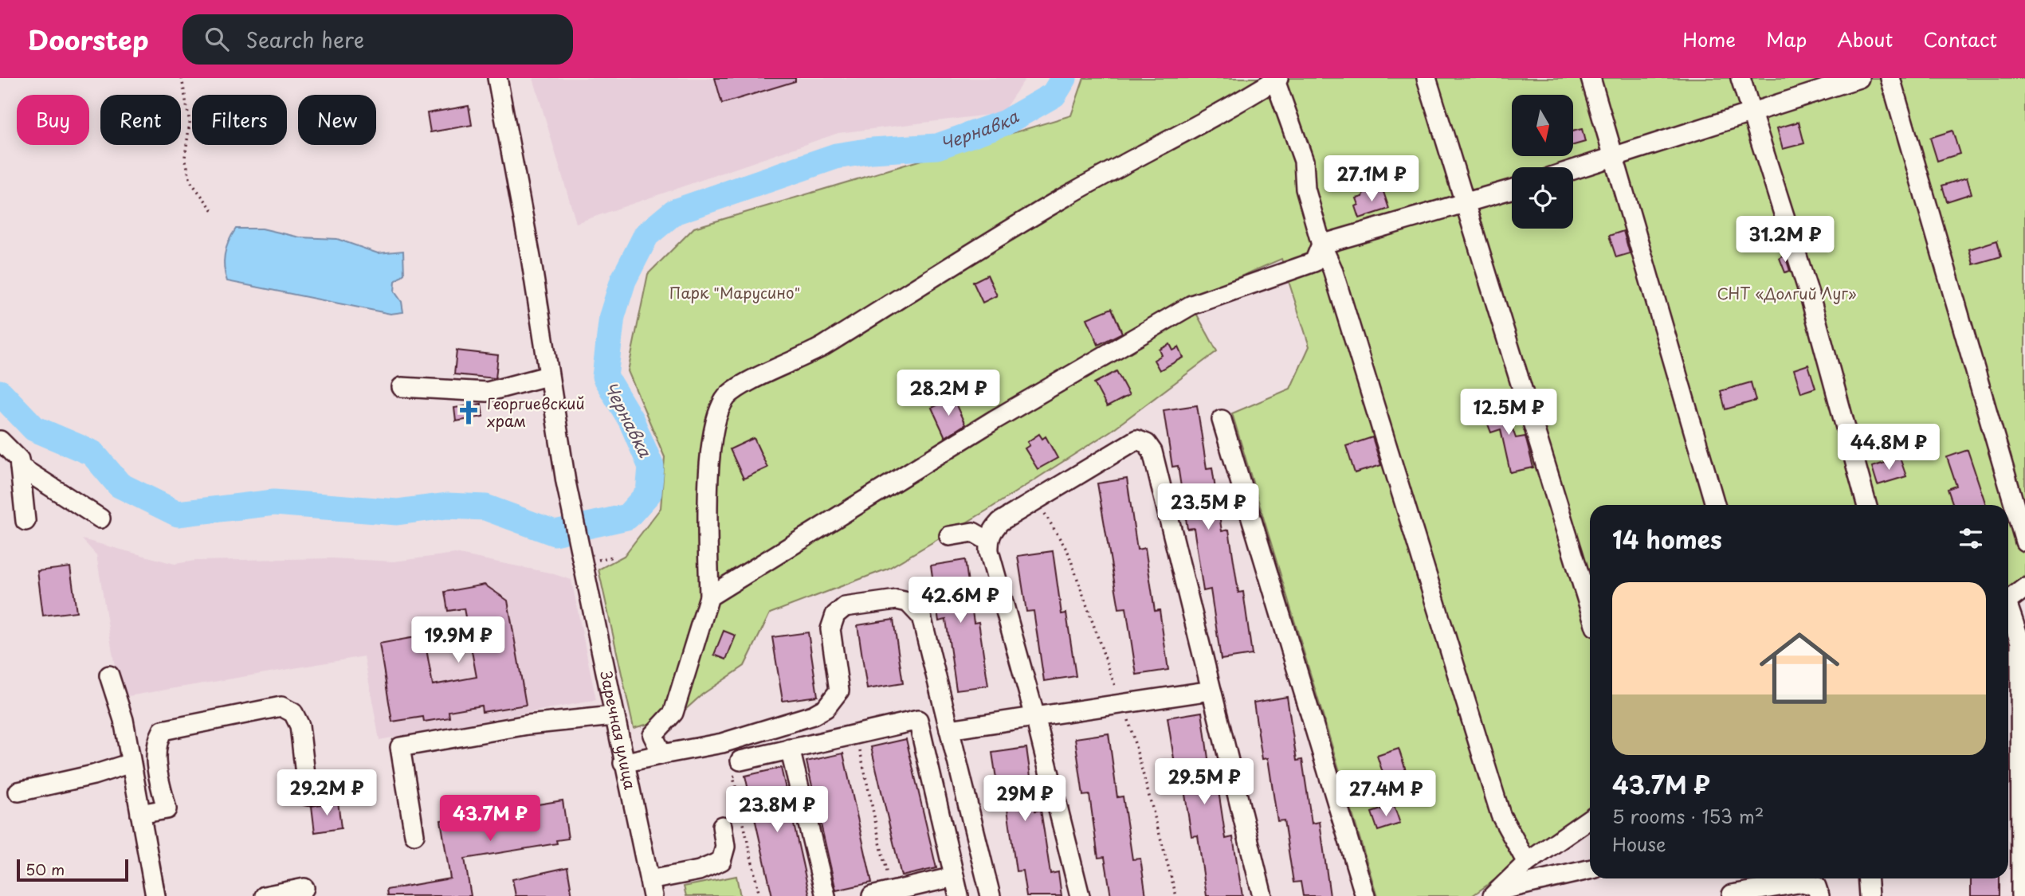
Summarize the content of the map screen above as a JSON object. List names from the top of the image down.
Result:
{
  "streets": {
    "street": ["Заречная улица"]
  },
  "water": ["Чернавка"],
  "parks": ["Парк \"Марусино\"", "СНТ «Долгий Луг»"],
  "places": {
    "church": ["Георгиевский храм"]
  },
  "scale_bar": "50 m",
  "north": "bottom",
  "page": {
    "header": "Doorstep",
    "search": "Search here",
    "nav": [
      "Home",
      "Map",
      "About",
      "Contact"
    ],
    "chip": [
      "Buy",
      "Rent",
      "Filters",
      "New"
    ],
    "price": [
      "27.1M ₽",
      "31.2M ₽",
      "28.2M ₽",
      "12.5M ₽",
      "44.8M ₽",
      "23.5M ₽",
      "42.6M ₽",
      "19.9M ₽",
      "29.5M ₽",
      "29.2M ₽",
      "27.4M ₽",
      "29M ₽",
      "23.8M ₽",
      "43.7M ₽"
    ],
    "heading": "14 homes",
    "list": [
      {
        "name": "43.7M ₽",
        "note": "5 rooms · 153 m² · House"
      }
    ],
    "scale": "50 m"
  }
}
